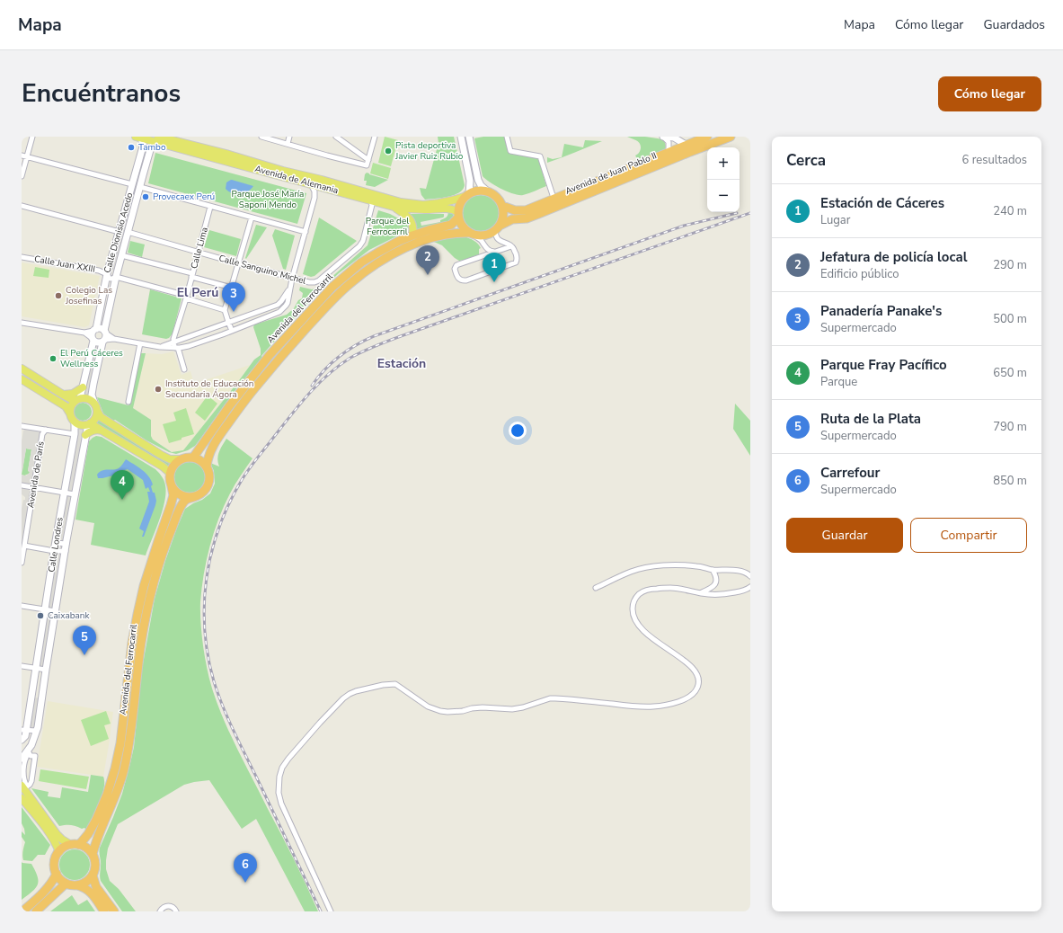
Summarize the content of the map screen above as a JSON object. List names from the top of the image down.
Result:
{
  "streets": {
    "highway": ["Avenida de Juan Pablo II", "Avenida del Ferrocarril"],
    "main road": ["Avenida de Alemania", "Calle Dionisio Acedo", "Calle Londres"],
    "street": [
      "Calle Lima",
      "Calle Juan XXIII",
      "Calle Sanguino Michel",
      "Avenida de París"
    ]
  },
  "crossings": [
    ["Avenida de Juan Pablo II", "Avenida de Alemania"],
    ["Avenida de Juan Pablo II", "Avenida del Ferrocarril"],
    ["Avenida de Alemania", "Calle Dionisio Acedo"],
    ["Avenida de Alemania", "Calle Sanguino Michel"],
    ["Avenida de Alemania", "Avenida del Ferrocarril"],
    ["Calle Dionisio Acedo", "Calle Juan XXIII"],
    ["Calle Dionisio Acedo", "Calle Sanguino Michel"],
    ["Calle Dionisio Acedo", "Calle Londres"],
    ["Calle Lima", "Calle Juan XXIII"],
    ["Calle Lima", "Calle Sanguino Michel"]
  ],
  "districts": ["El Perú", "Estación"],
  "parks": ["Parque José María Saponi Mendo", "Parque del Ferrocarril"],
  "places": [
    "Tambo",
    "Pista deportiva Javier Ruiz Rubio",
    "Provecaex Perú",
    "Colegio Las Josefinas",
    "El Perú Cáceres Wellness",
    "Instituto de Educación Secundaria Ágora",
    "Caixabank"
  ],
  "page": {
    "header": "Mapa",
    "nav": ["Mapa", "Cómo llegar", "Guardados"],
    "title": "Encuéntranos",
    "buttons": [
      "Cómo llegar",
      ["Guardar", "Compartir"]
    ],
    "heading": ["Cerca", "6 resultados"],
    "map_buttons": ["+", "−"],
    "list": [
      {
        "mark": "1",
        "name": "Estación de Cáceres",
        "note": "Lugar",
        "value": "240 m"
      },
      {
        "mark": "2",
        "name": "Jefatura de policía local",
        "note": "Edificio público",
        "value": "290 m"
      },
      {
        "mark": "3",
        "name": "Panadería Panake's",
        "note": "Supermercado",
        "value": "500 m"
      },
      {
        "mark": "4",
        "name": "Parque Fray Pacífico",
        "note": "Parque",
        "value": "650 m"
      },
      {
        "mark": "5",
        "name": "Ruta de la Plata",
        "note": "Supermercado",
        "value": "790 m"
      },
      {
        "mark": "6",
        "name": "Carrefour",
        "note": "Supermercado",
        "value": "850 m"
      }
    ],
    "pins": [
      "2",
      "1",
      "3",
      "4",
      "5",
      "6"
    ]
  }
}
